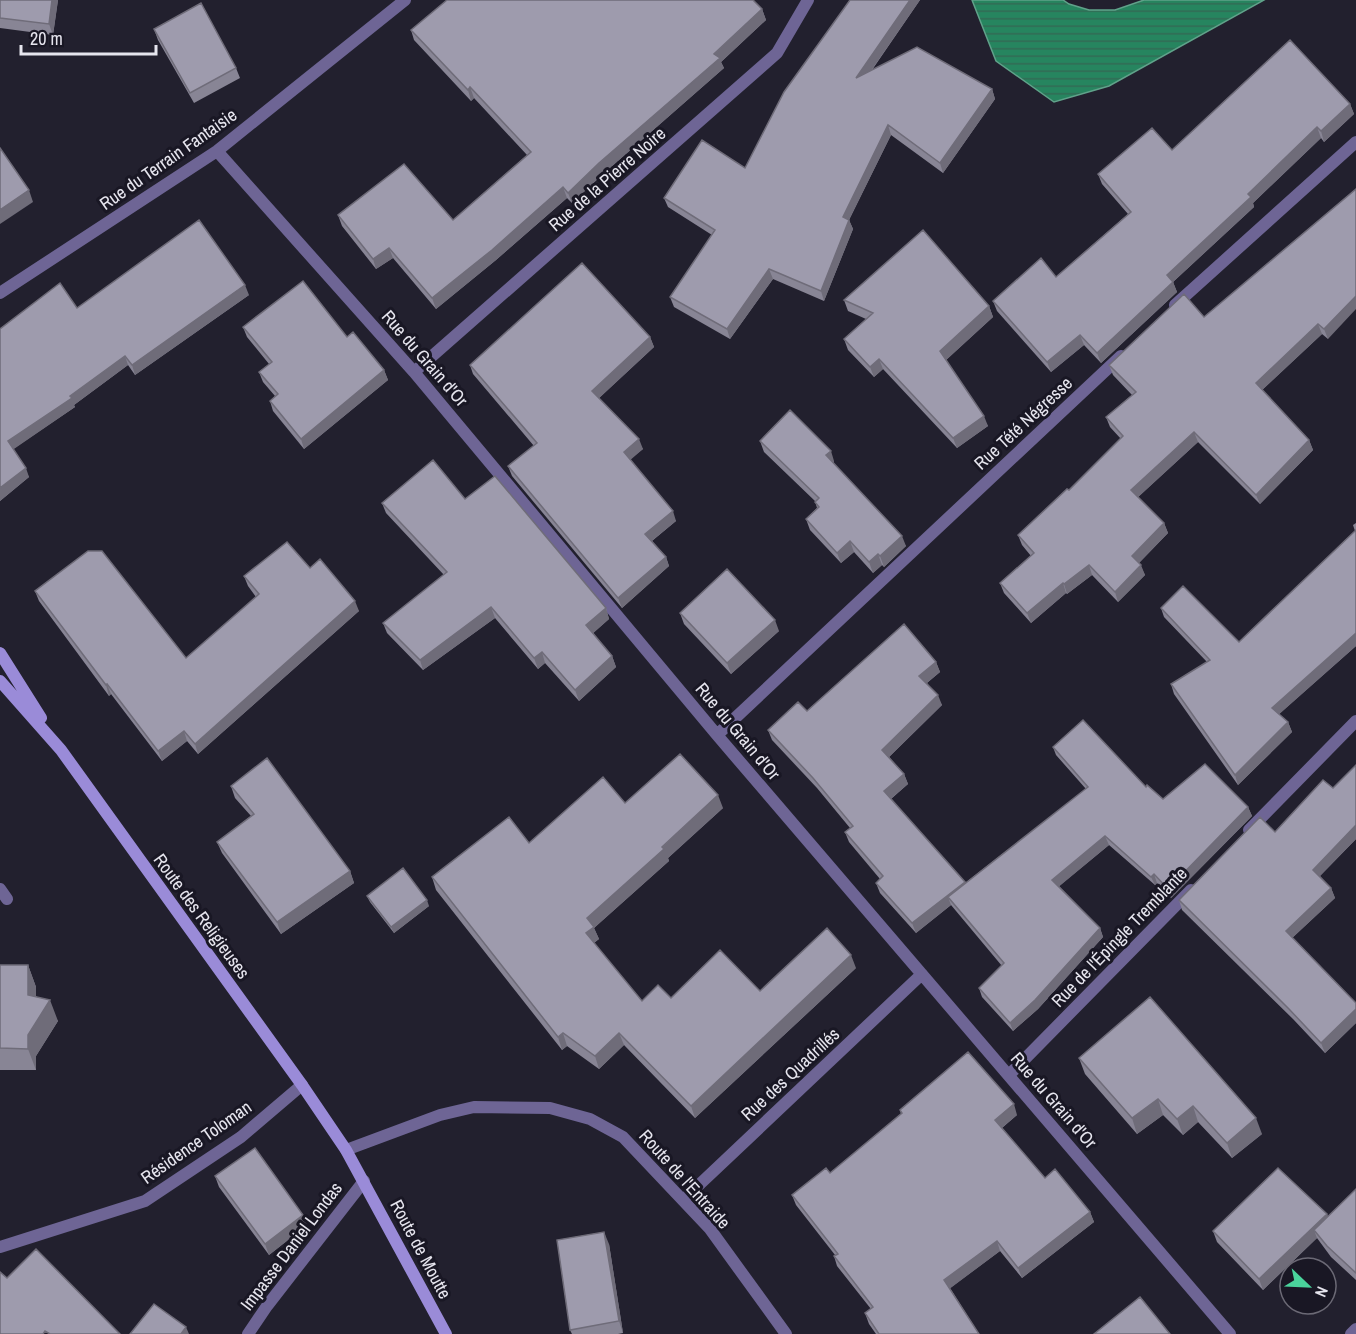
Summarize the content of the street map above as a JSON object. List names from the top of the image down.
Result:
{
  "streets": {
    "main road": ["Route des Religieuses", "Route de Moutte"],
    "street": [
      "Rue du Terrain Fantaisie",
      "Rue de la Pierre Noire",
      "Rue du Grain d'Or",
      "Rue Tété Négresse",
      "Rue de l'Épingle Tremblante",
      "Rue des Quadrillés",
      "Résidence Toloman",
      "Route de l'Entraide",
      "Impasse Daniel Londas"
    ]
  },
  "crossings": [
    ["Rue du Terrain Fantaisie", "Rue du Grain d'Or"],
    ["Rue de la Pierre Noire", "Rue du Grain d'Or"],
    ["Rue du Grain d'Or", "Rue Tété Négresse"],
    ["Rue du Grain d'Or", "Rue de l'Épingle Tremblante"],
    ["Rue du Grain d'Or", "Rue des Quadrillés"],
    ["Route des Religieuses", "Résidence Toloman"],
    ["Route des Religieuses", "Route de l'Entraide"],
    ["Route des Religieuses", "Impasse Daniel Londas"],
    ["Route des Religieuses", "Route de Moutte"],
    ["Rue des Quadrillés", "Route de l'Entraide"],
    ["Impasse Daniel Londas", "Route de Moutte"]
  ],
  "scale_bar": "20 m",
  "north": "bottom right"
}
